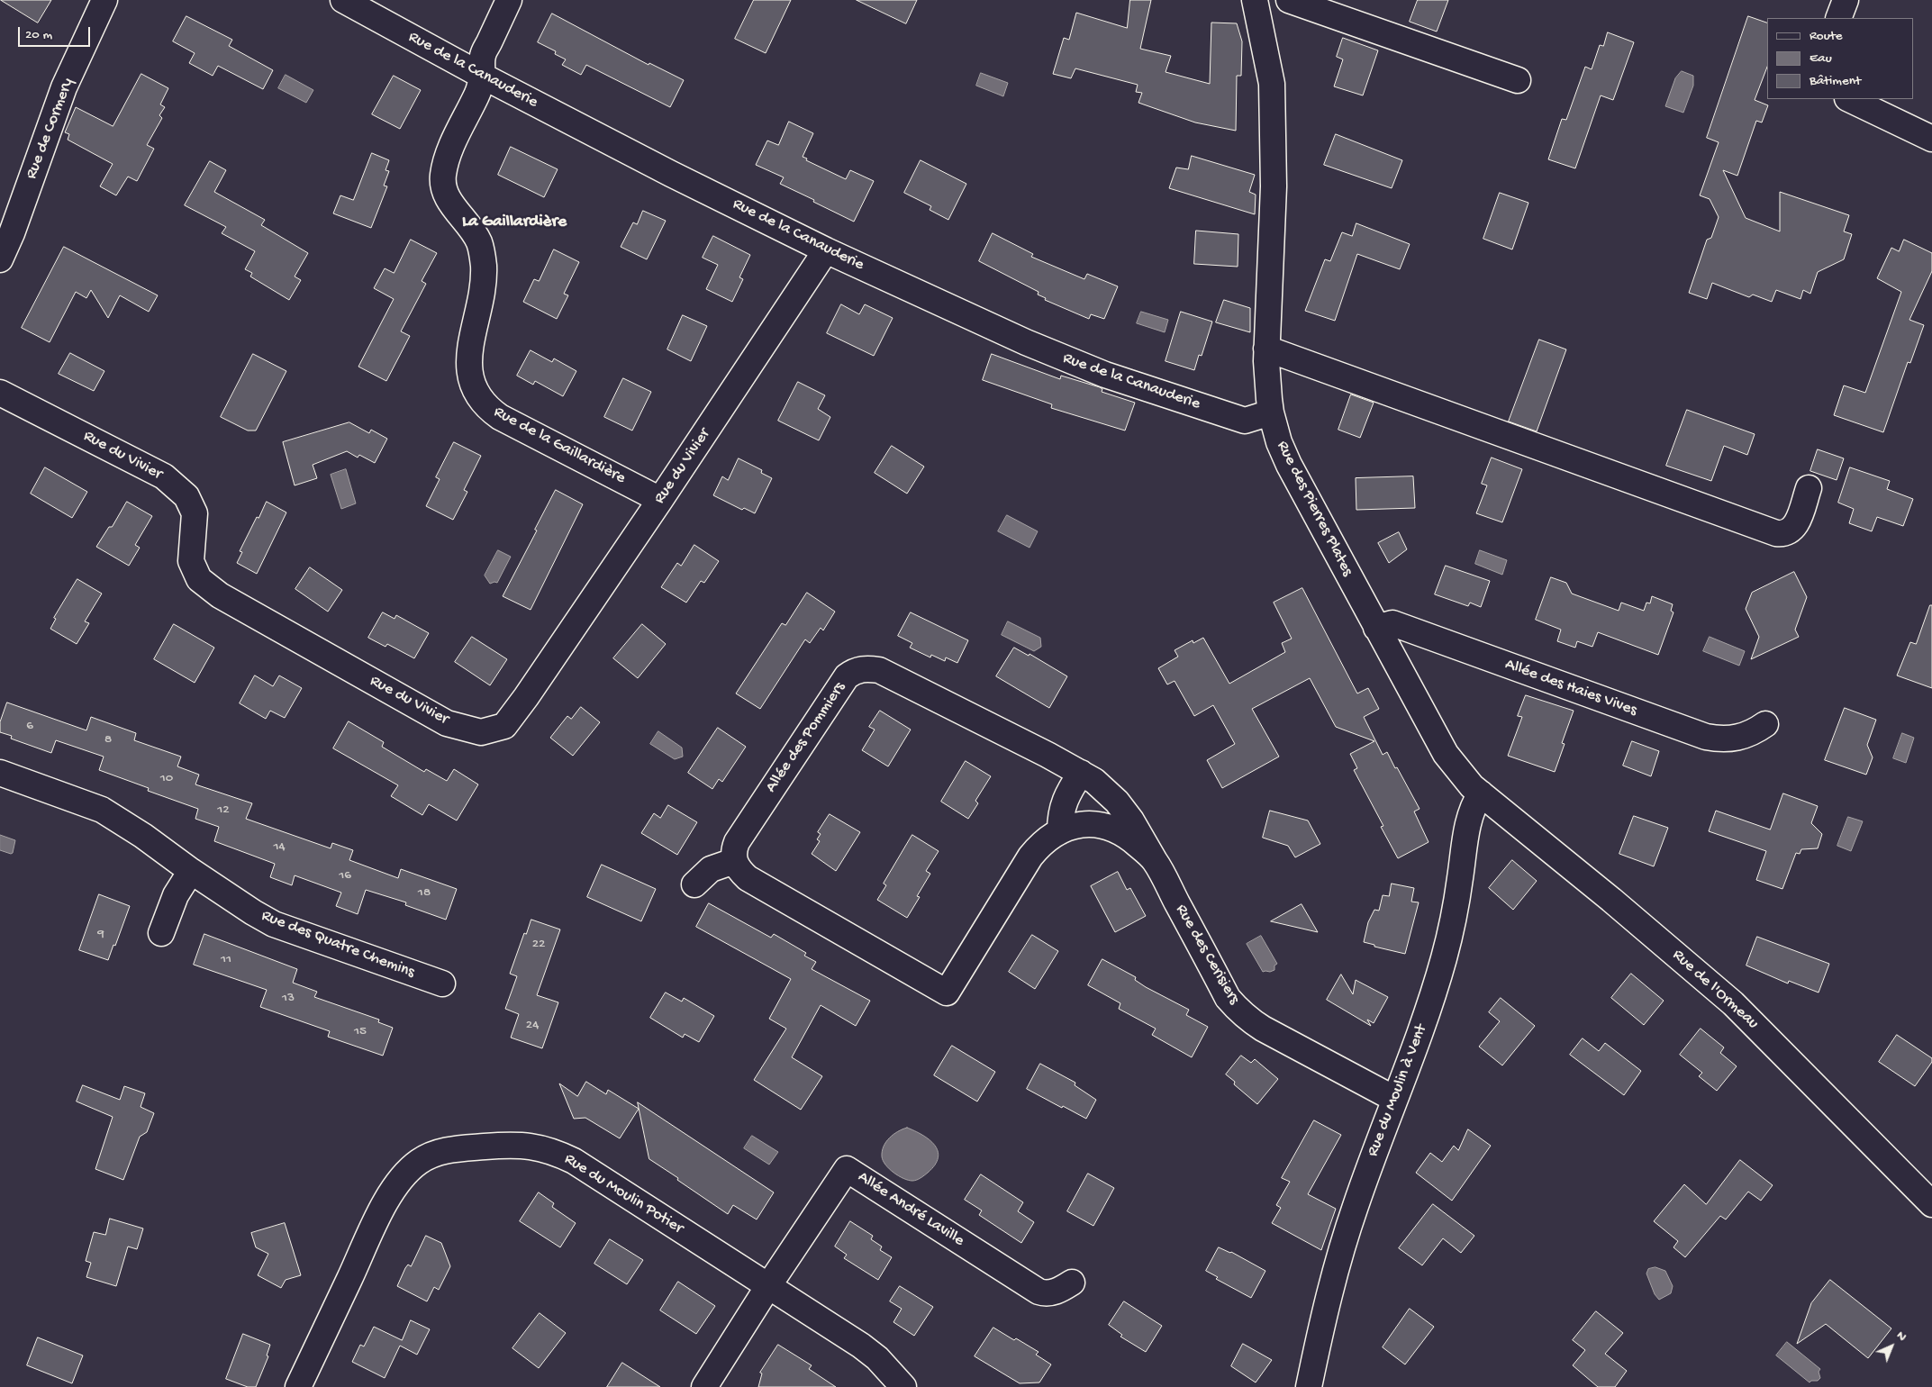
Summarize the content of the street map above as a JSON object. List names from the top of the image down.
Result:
{
  "streets": {
    "street": [
      "Rue de la Canauderie",
      "Rue de Cormery",
      "Rue de la Gaillardière",
      "Rue du Vivier",
      "Rue des Pierres Plates",
      "Allée des Haies Vives",
      "Allée des Pommiers",
      "Rue des Quatre Chemins",
      "Rue des Cerisiers",
      "Rue de l'Ormeau",
      "Rue du Moulin à Vent",
      "Rue du Moulin Potier",
      "Allée André Laville"
    ]
  },
  "crossings": [
    ["Rue de la Canauderie", "Rue de la Gaillardière"],
    ["Rue de la Canauderie", "Rue du Vivier"],
    ["Rue de la Canauderie", "Rue des Pierres Plates"],
    ["Rue de la Gaillardière", "Rue du Vivier"],
    ["Rue des Pierres Plates", "Allée des Haies Vives"],
    ["Rue des Pierres Plates", "Rue de l'Ormeau"],
    ["Rue des Pierres Plates", "Rue du Moulin à Vent"],
    ["Allée des Pommiers", "Rue des Cerisiers"],
    ["Rue des Cerisiers", "Rue du Moulin à Vent"],
    ["Rue de l'Ormeau", "Rue du Moulin à Vent"],
    ["Rue du Moulin Potier", "Allée André Laville"]
  ],
  "districts": ["La Gaillardière"],
  "house_numbers": [
    "6",
    "8",
    "10",
    "12",
    "14",
    "16",
    "18",
    "9",
    "22",
    "11",
    "13",
    "24",
    "15"
  ],
  "legend": ["Route", "Eau", "Bâtiment"],
  "scale_bar": "20 m",
  "north": "top right"
}
